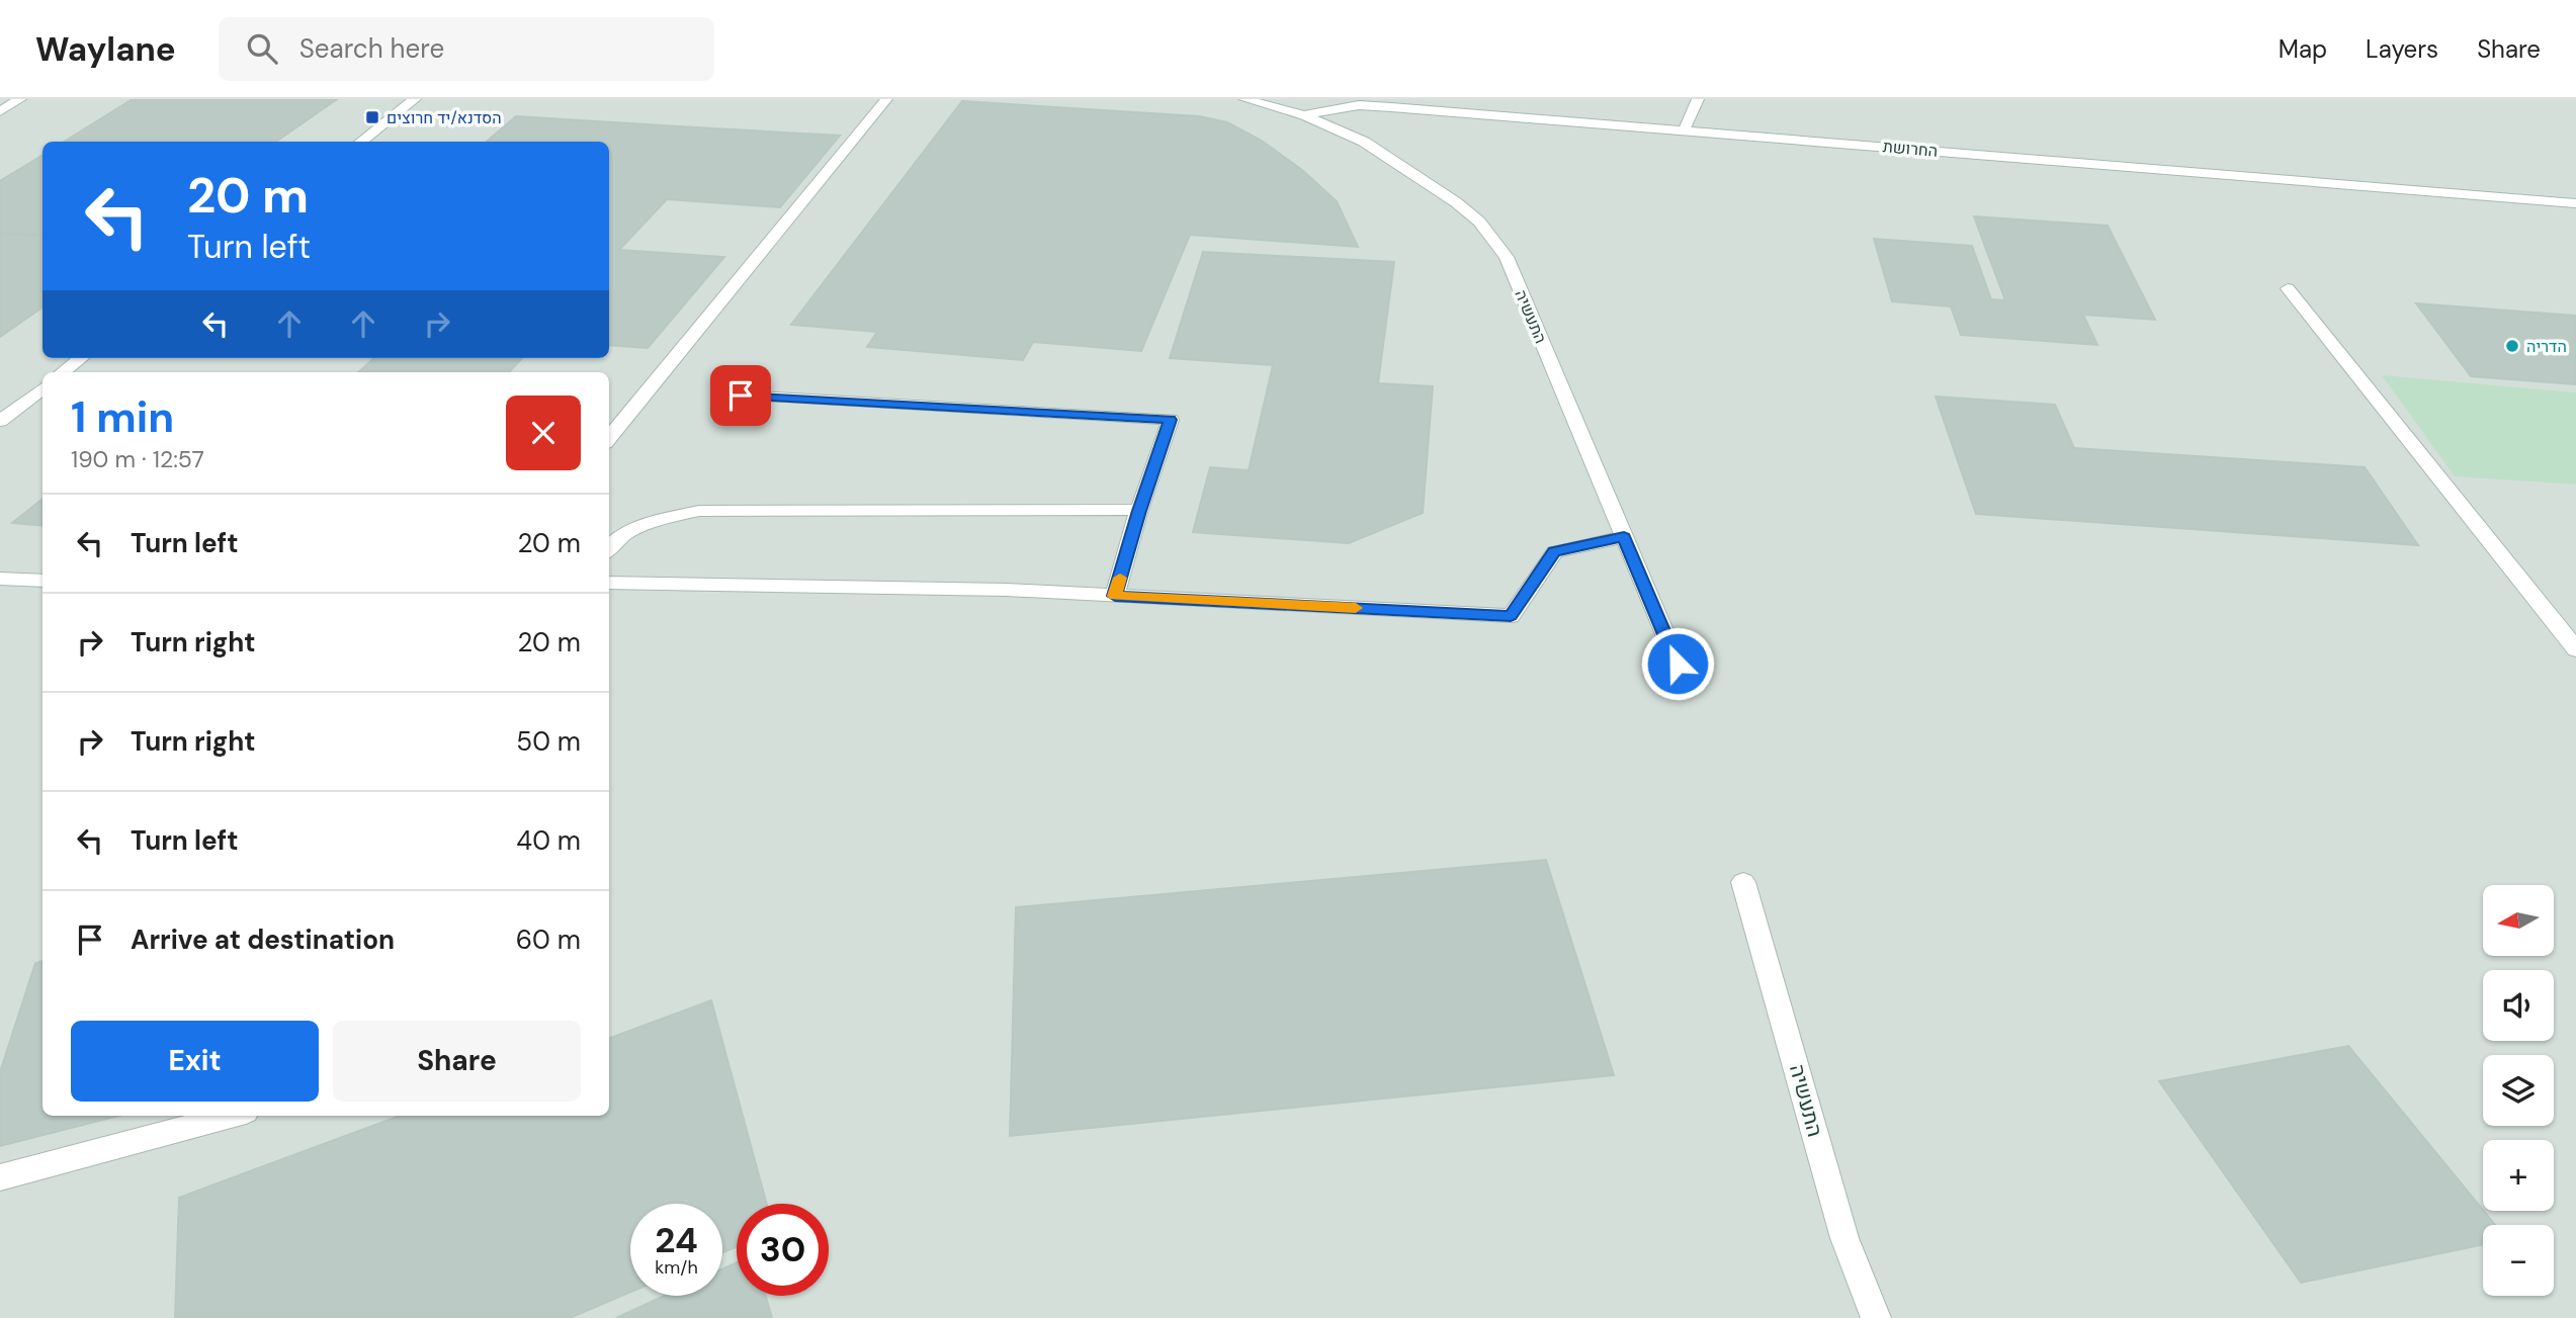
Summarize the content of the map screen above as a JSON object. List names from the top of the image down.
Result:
{
  "streets": {
    "street": ["החרושת", "התעשיה"]
  },
  "crossings": [
    ["החרושת", "התעשיה"]
  ],
  "places": {
    "transit": ["הסדנא/יד חרוצים"],
    "other": ["הדריה"]
  },
  "north": "left",
  "page": {
    "header": "Waylane",
    "search": "Search here",
    "nav": ["Map", "Layers", "Share"],
    "turn": ["20 m", "Turn left"],
    "heading": ["1 min", "190 m · 12:57"],
    "list": [
      {
        "name": "Turn left",
        "value": "20 m"
      },
      {
        "name": "Turn right",
        "value": "20 m"
      },
      {
        "name": "Turn right",
        "value": "50 m"
      },
      {
        "name": "Turn left",
        "value": "40 m"
      },
      {
        "name": "Arrive at destination",
        "value": "60 m"
      }
    ],
    "map_buttons": ["+", "−"],
    "buttons": ["Exit", "Share"],
    "speed": "24 km/h",
    "limit": "30"
  }
}
